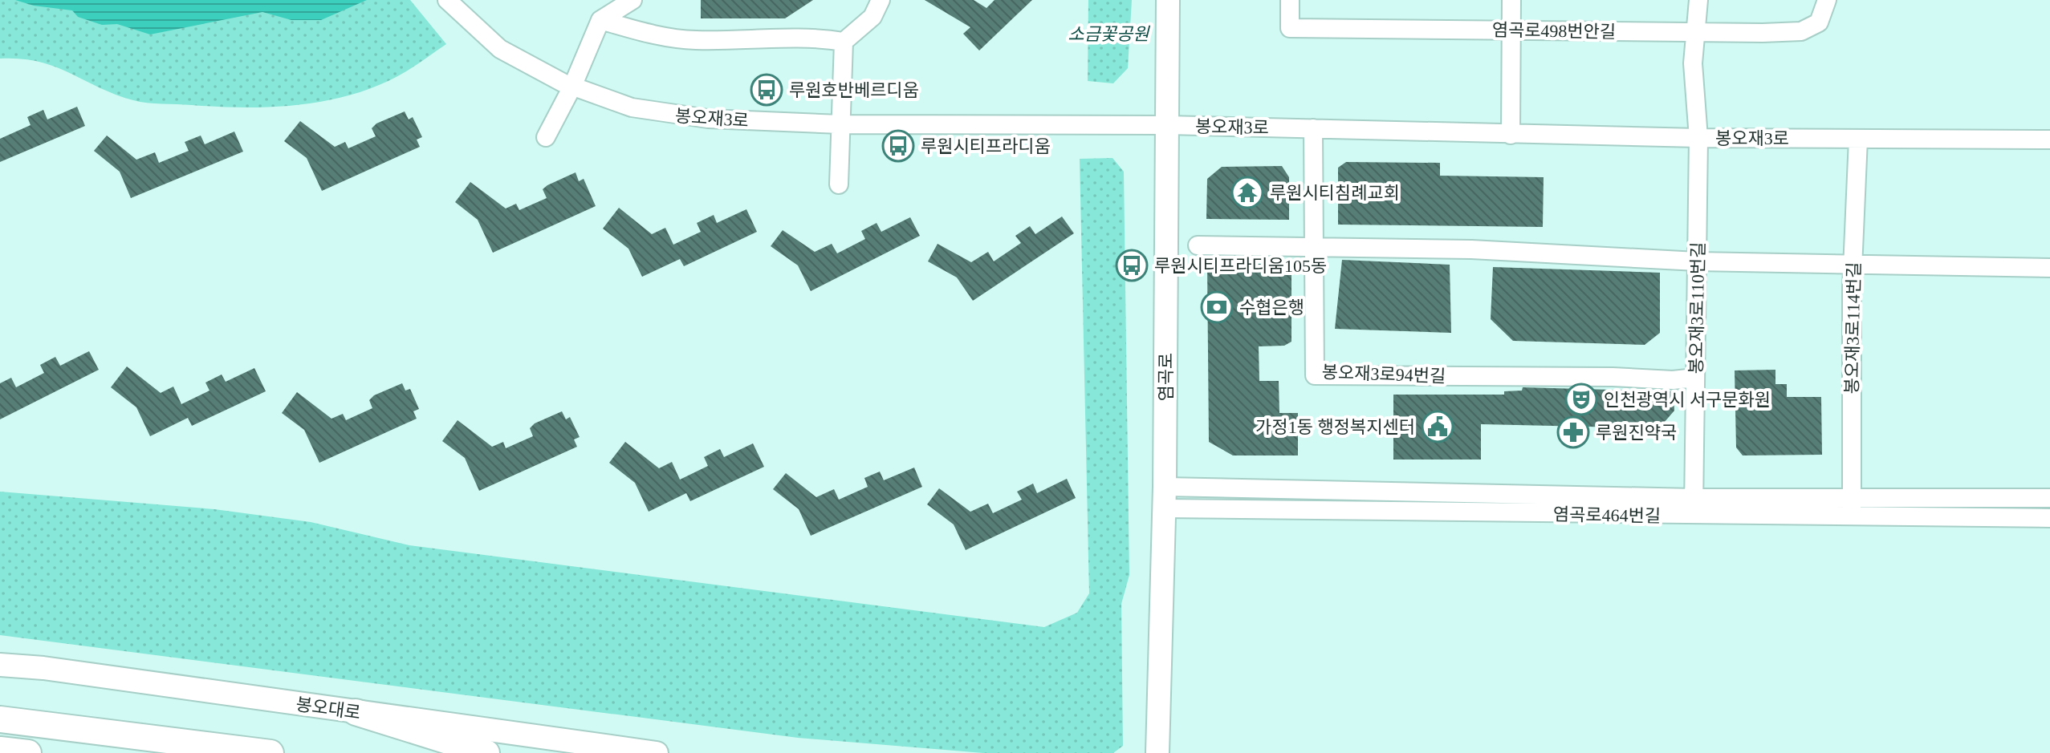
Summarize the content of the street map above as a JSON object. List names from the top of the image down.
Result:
{
  "streets": {
    "main road": ["염곡로", "봉오대로"],
    "street": [
      "염곡로498번안길",
      "봉오재3로",
      "봉오재3로110번길",
      "봉오재3로114번길",
      "봉오재3로94번길",
      "염곡로464번길"
    ]
  },
  "crossings": [
    ["염곡로498번안길", "봉오재3로110번길"],
    ["봉오재3로", "봉오재3로110번길"],
    ["봉오재3로", "봉오재3로114번길"],
    ["봉오재3로", "봉오재3로94번길"],
    ["봉오재3로", "염곡로"],
    ["봉오재3로110번길", "봉오재3로94번길"],
    ["봉오재3로110번길", "염곡로464번길"],
    ["봉오재3로114번길", "염곡로464번길"],
    ["염곡로", "염곡로464번길"]
  ],
  "parks": ["소금꽃공원"],
  "places": {
    "bus stop": ["루원호반베르디움", "루원시티프라디움", "루원시티프라디움105동"],
    "temple": ["루원시티침례교회"],
    "bank": ["수협은행"],
    "theatre": ["인천광역시 서구문화원"],
    "public building": ["가정1동 행정복지센터"],
    "pharmacy": ["루원진약국"]
  }
}
